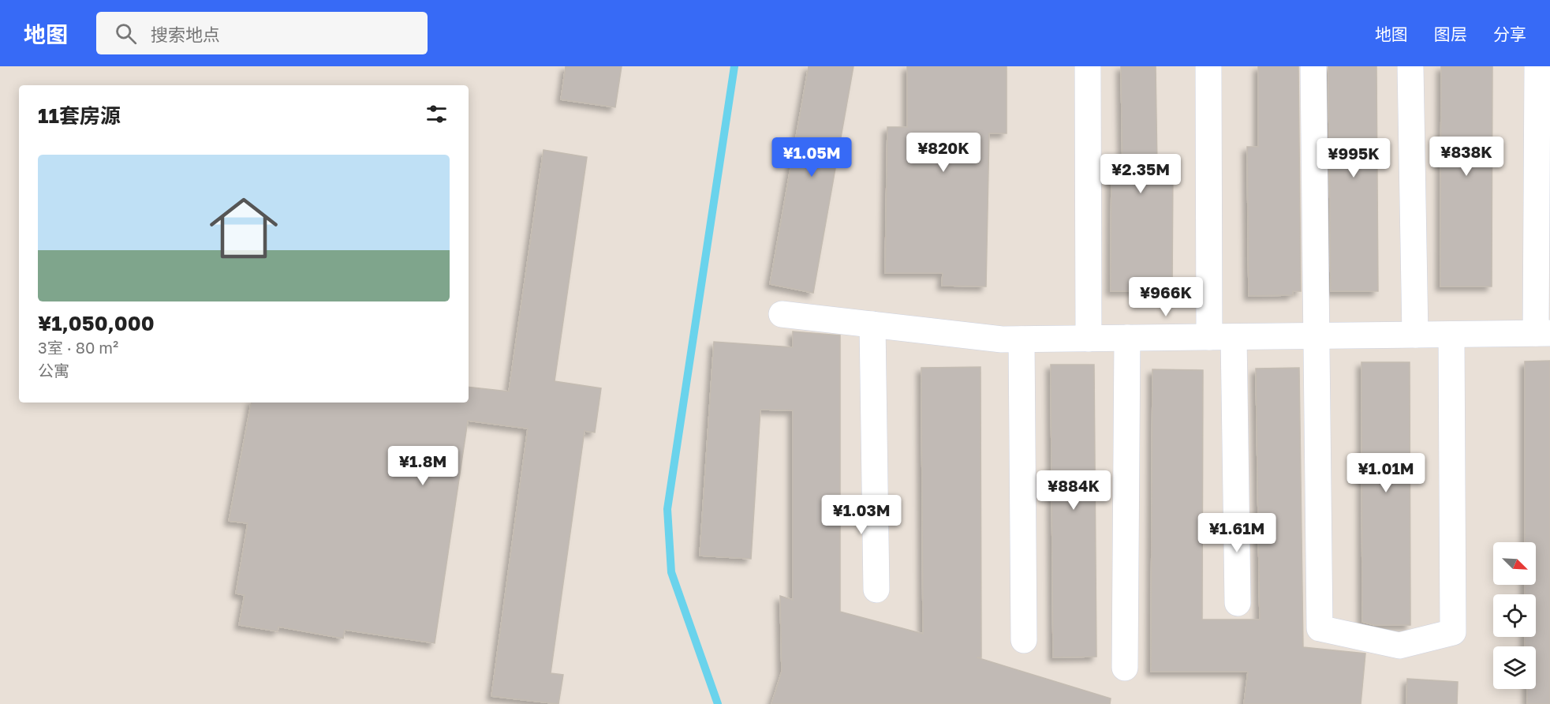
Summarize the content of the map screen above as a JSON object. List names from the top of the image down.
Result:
{
  "north": "bottom right",
  "page": {
    "header": "地图",
    "search": "搜索地点",
    "nav": ["地图", "图层", "分享"],
    "heading": "11套房源",
    "price": [
      "¥820K",
      "¥838K",
      "¥1.05M",
      "¥995K",
      "¥2.35M",
      "¥966K",
      "¥1.8M",
      "¥1.01M",
      "¥884K",
      "¥1.03M",
      "¥1.61M"
    ],
    "list": [
      {
        "name": "¥1,050,000",
        "note": "3室 · 80 m² · 公寓"
      }
    ]
  }
}
